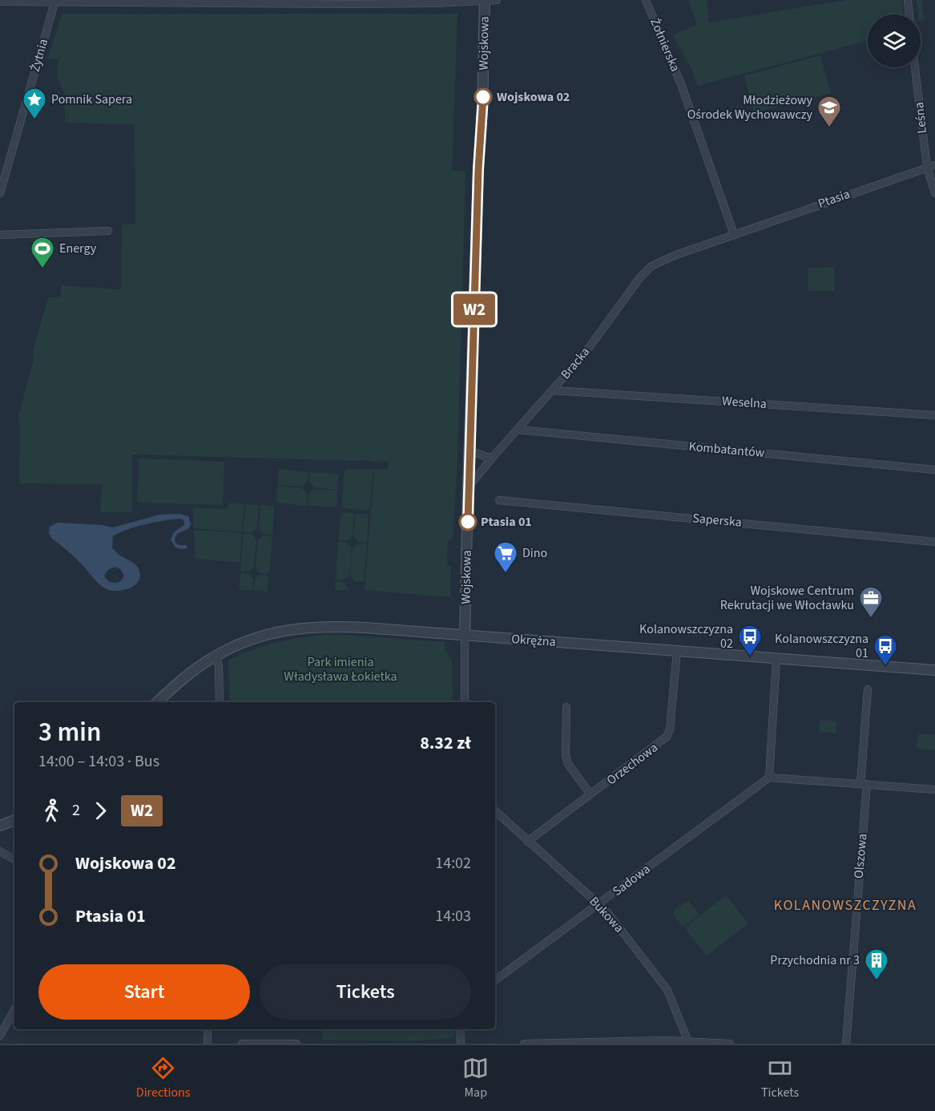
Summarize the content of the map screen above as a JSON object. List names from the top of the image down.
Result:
{
  "streets": {
    "street": [
      "Wojskowa",
      "Żołnierska",
      "Żytnia",
      "Leśna",
      "Ptasia",
      "Bracka",
      "Weselna",
      "Kombatantów",
      "Saperska",
      "Okrężna",
      "Orzechowa",
      "Olszowa",
      "Sadowa",
      "Bukowa"
    ]
  },
  "crossings": [
    ["Wojskowa", "Bracka"],
    ["Wojskowa", "Okrężna"],
    ["Żołnierska", "Ptasia"],
    ["Leśna", "Ptasia"],
    ["Ptasia", "Bracka"],
    ["Bracka", "Weselna"],
    ["Bracka", "Kombatantów"],
    ["Okrężna", "Orzechowa"],
    ["Orzechowa", "Bukowa"],
    ["Sadowa", "Bukowa"]
  ],
  "districts": ["KOLANOWSZCZYZNA"],
  "parks": ["Park imienia Władysława Łokietka"],
  "places": {
    "other": ["Wojskowa 02", "Ptasia 01"],
    "place": ["Pomnik Sapera"],
    "school or university": ["Młodzieżowy Ośrodek Wychowawczy"],
    "sports": ["Energy"],
    "supermarket": ["Dino"],
    "office": ["Wojskowe Centrum Rekrutacji we Włocławku"],
    "bus stop": ["Kolanowszczyzna 02", "Kolanowszczyzna 01"],
    "building": ["Przychodnia nr 3"]
  },
  "lines": ["bus line W2"],
  "page": {
    "on_map": "W2",
    "heading": ["3 min", "14:00 – 14:03 · Bus", "8.32 zł"],
    "legs": ["2", "W2"],
    "list": [
      {
        "name": "Wojskowa 02",
        "value": "14:02"
      },
      {
        "name": "Ptasia 01",
        "value": "14:03"
      }
    ],
    "buttons": ["Start", "Tickets"],
    "tabs": ["Directions", "Map", "Tickets"]
  }
}
